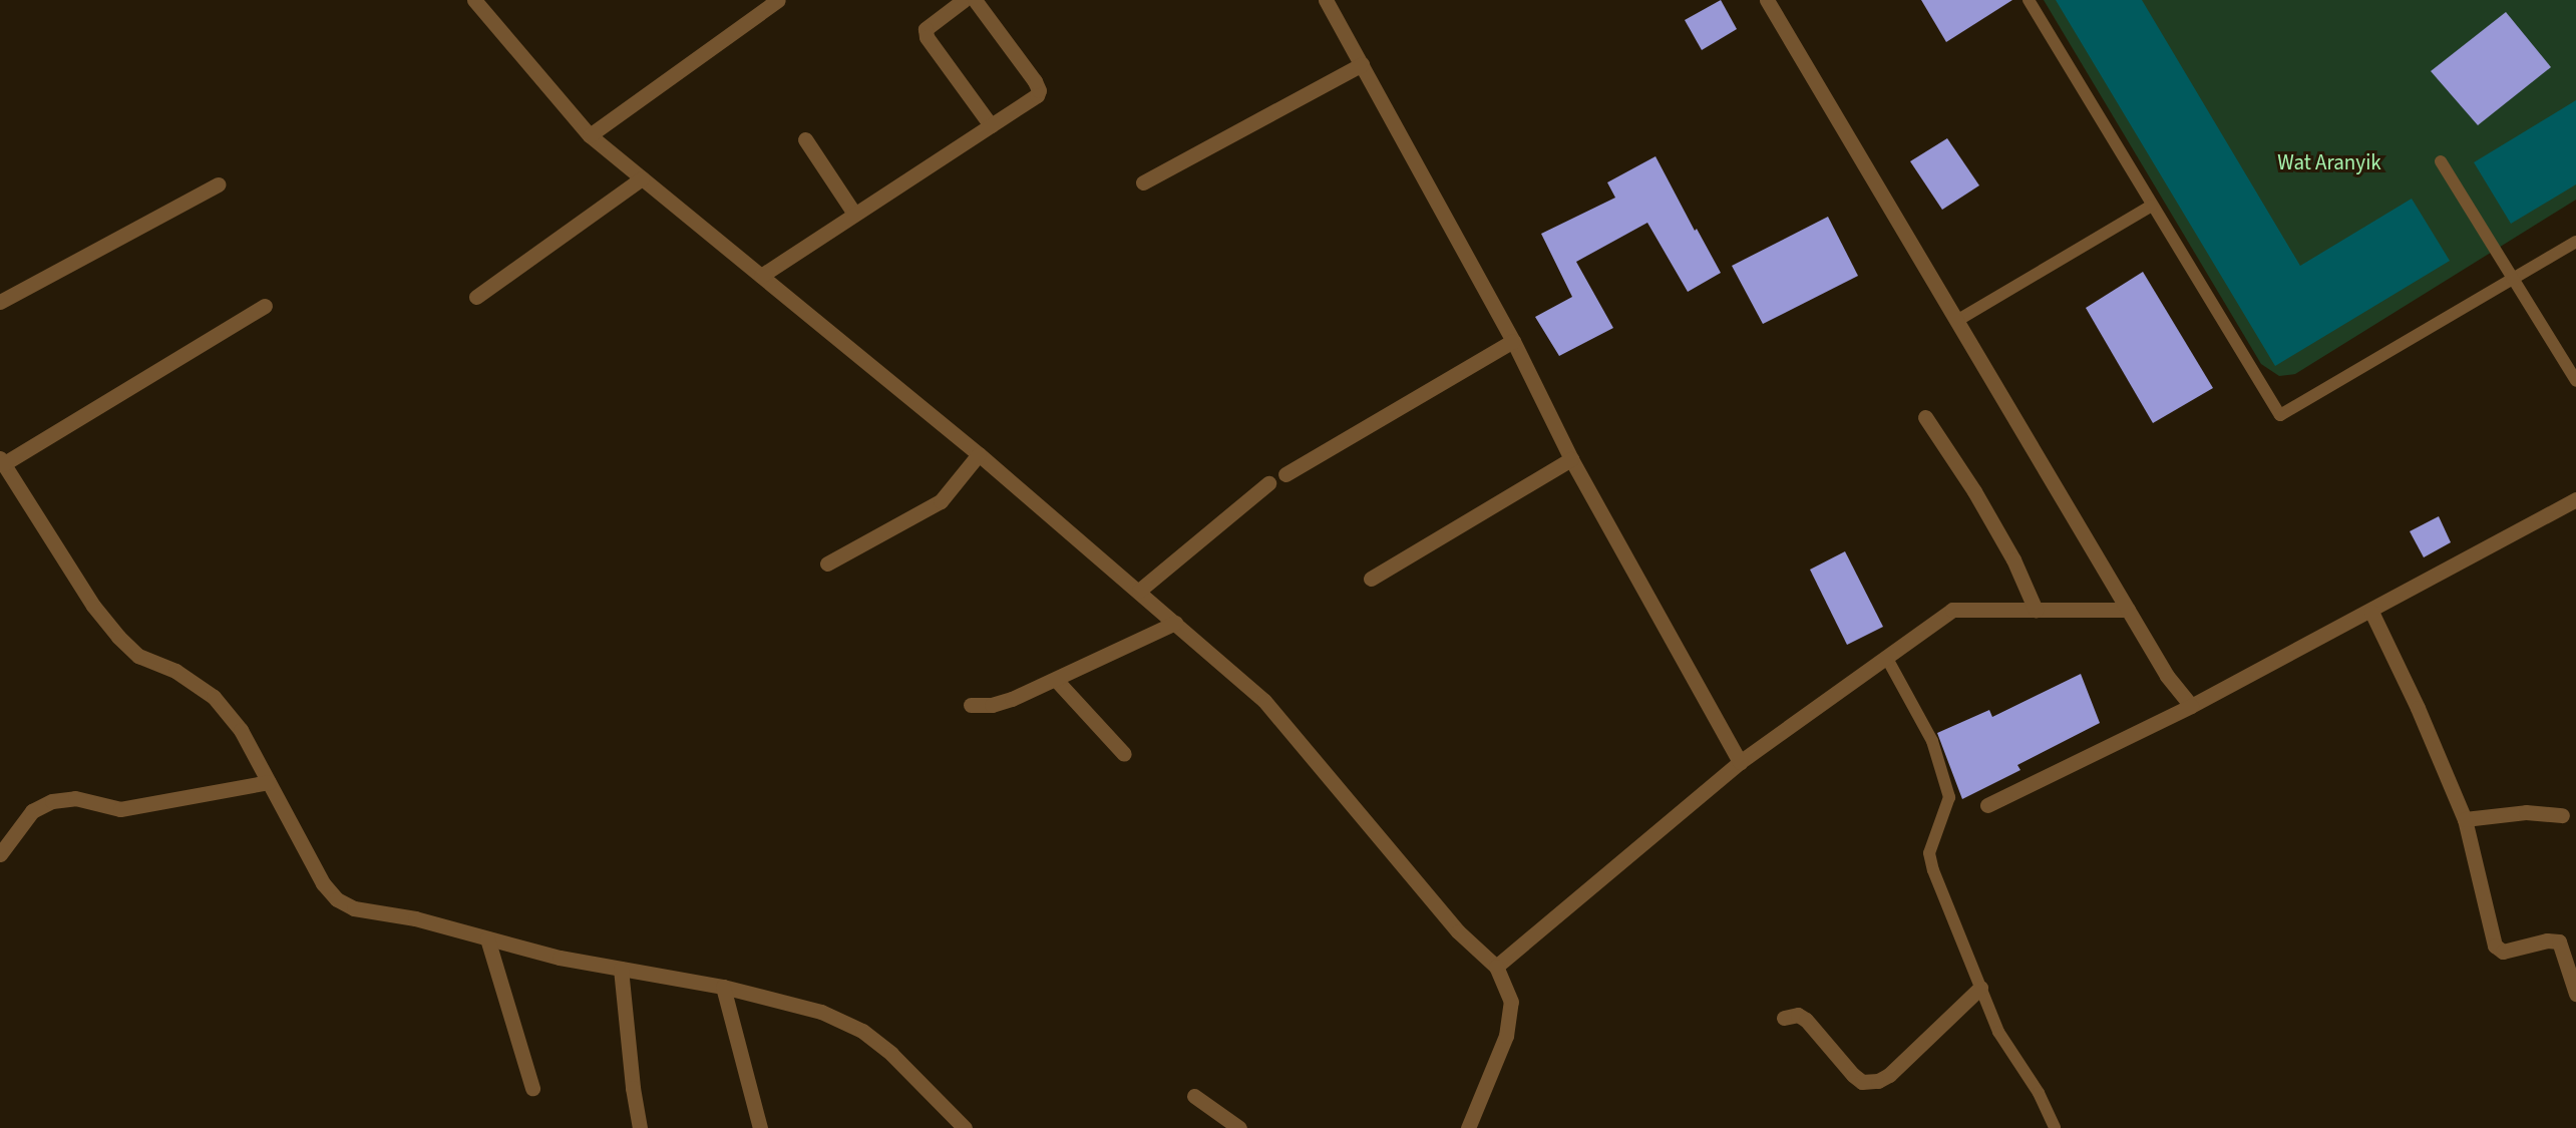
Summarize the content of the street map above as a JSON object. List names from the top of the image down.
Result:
{
  "parks": ["Wat Aranyik"]
}
